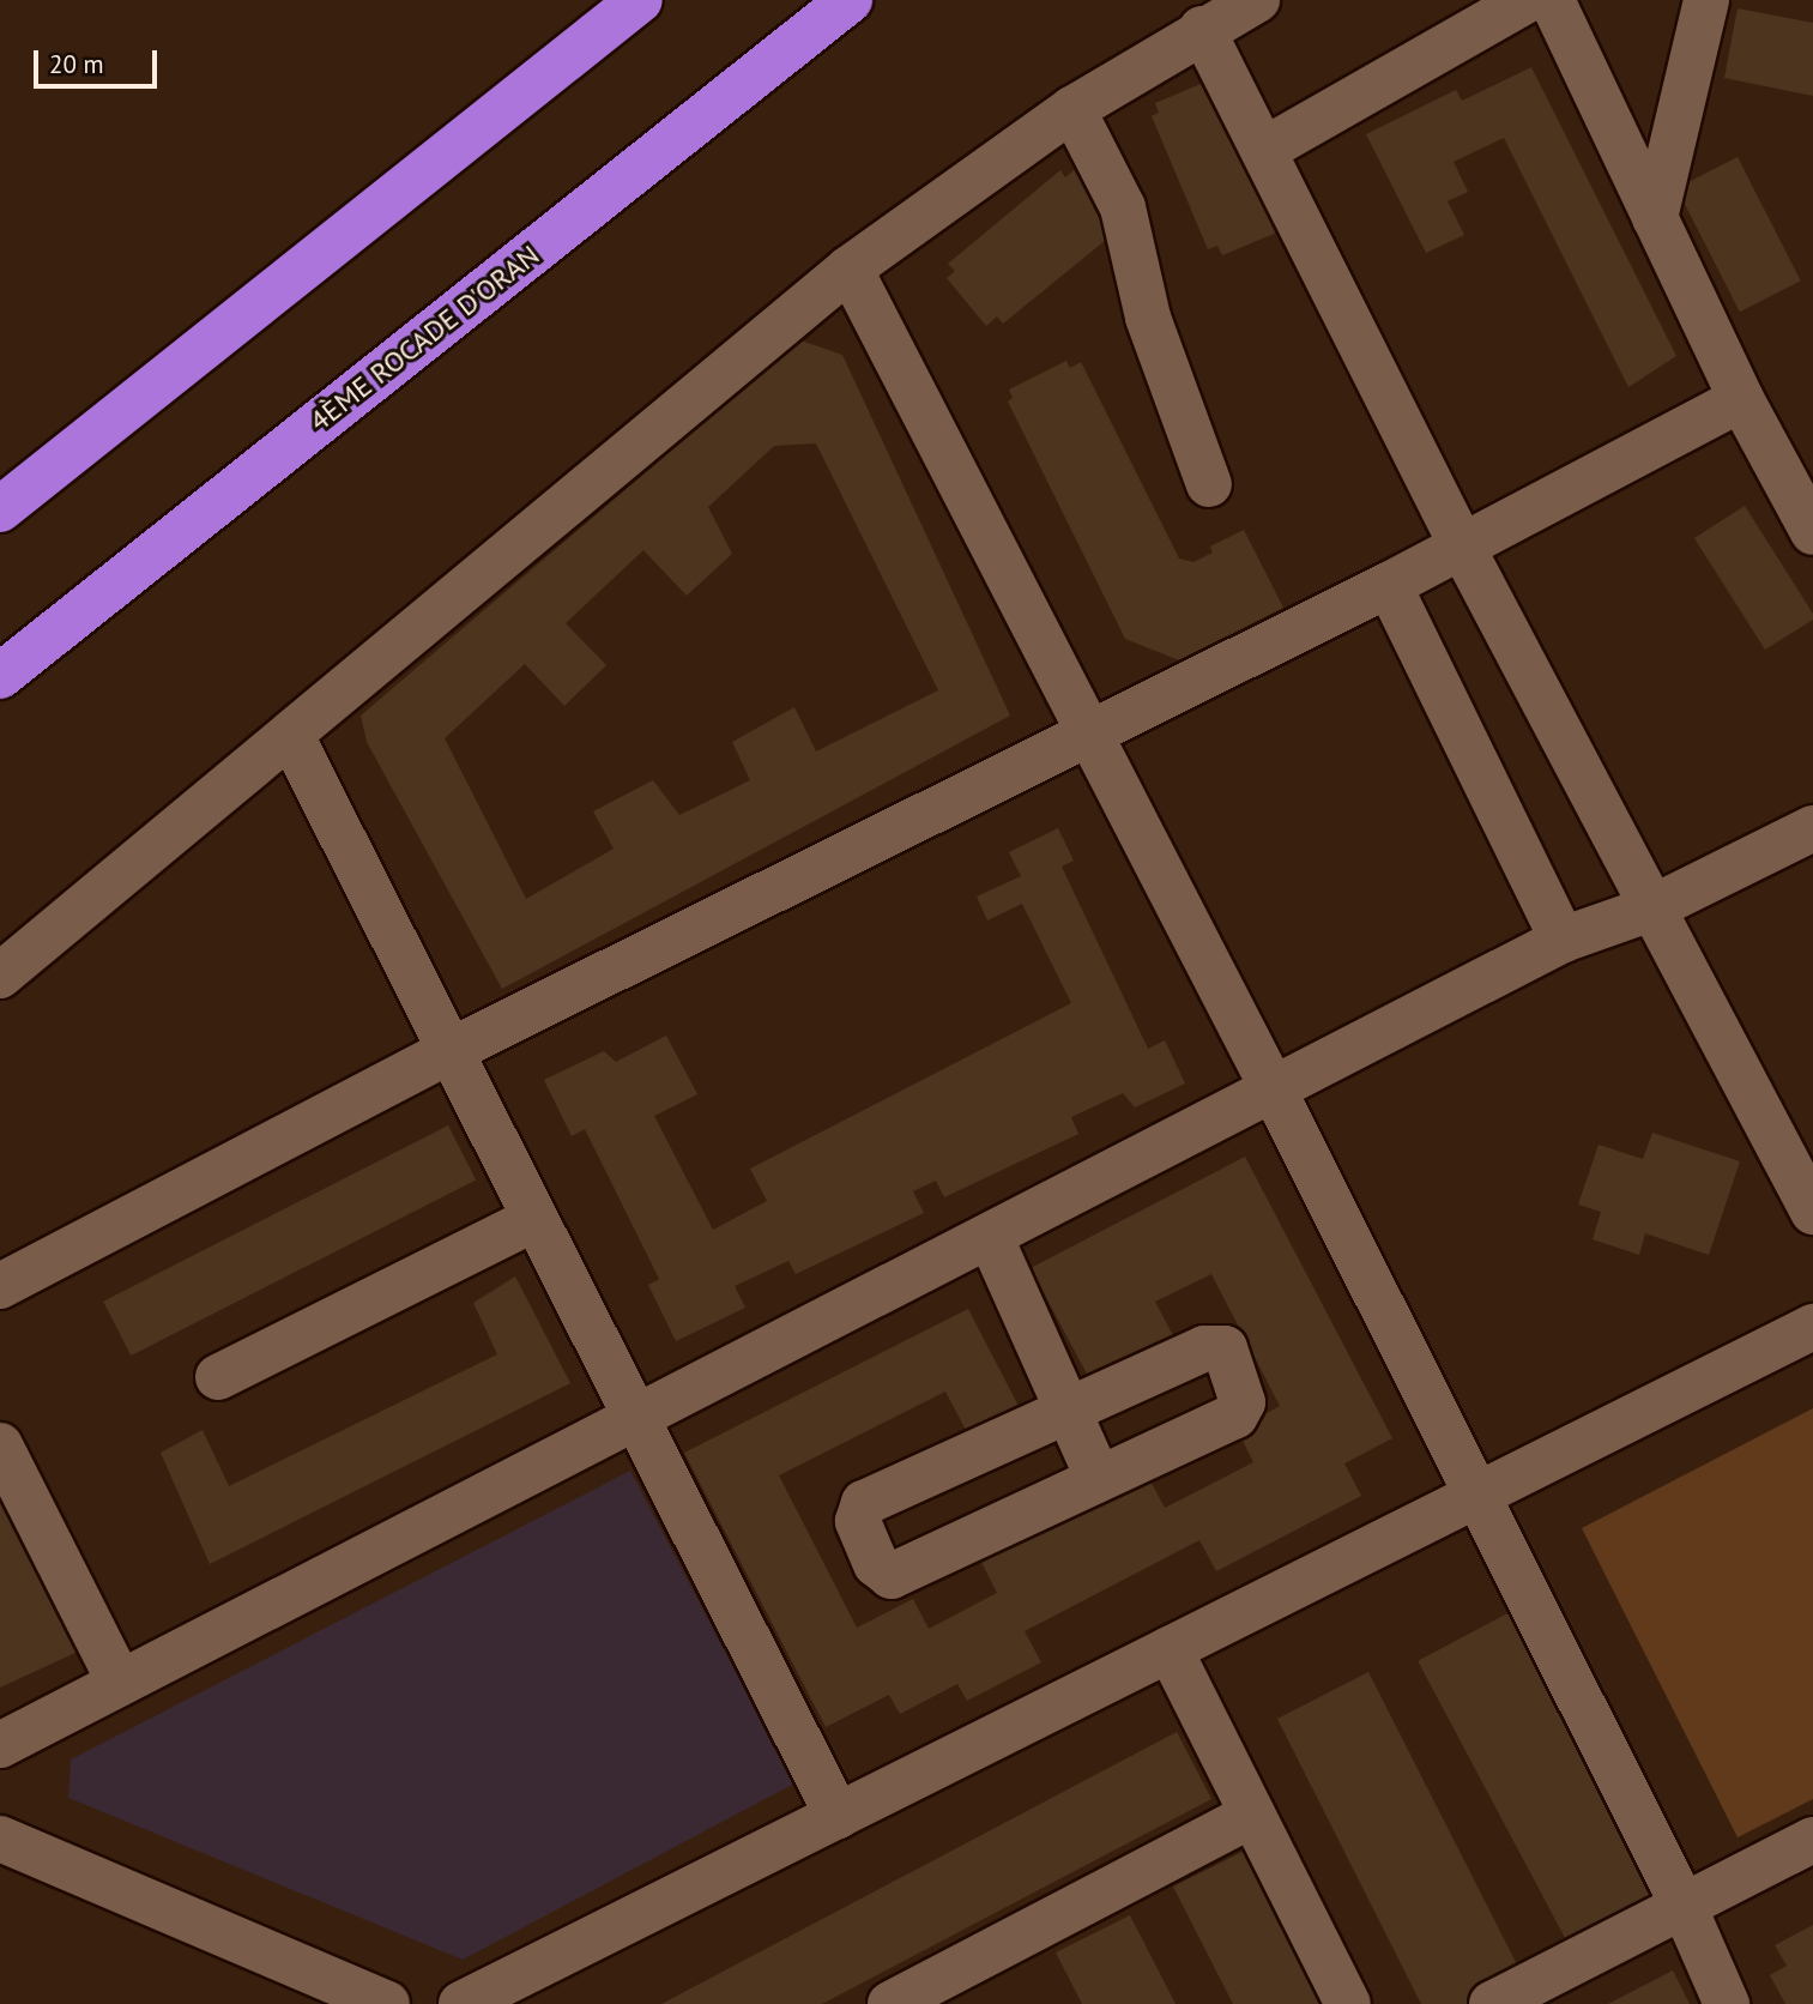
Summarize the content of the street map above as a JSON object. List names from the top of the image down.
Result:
{
  "streets": {
    "highway": ["4ÈME ROCADE D'ORAN"]
  },
  "scale_bar": "20 m"
}
